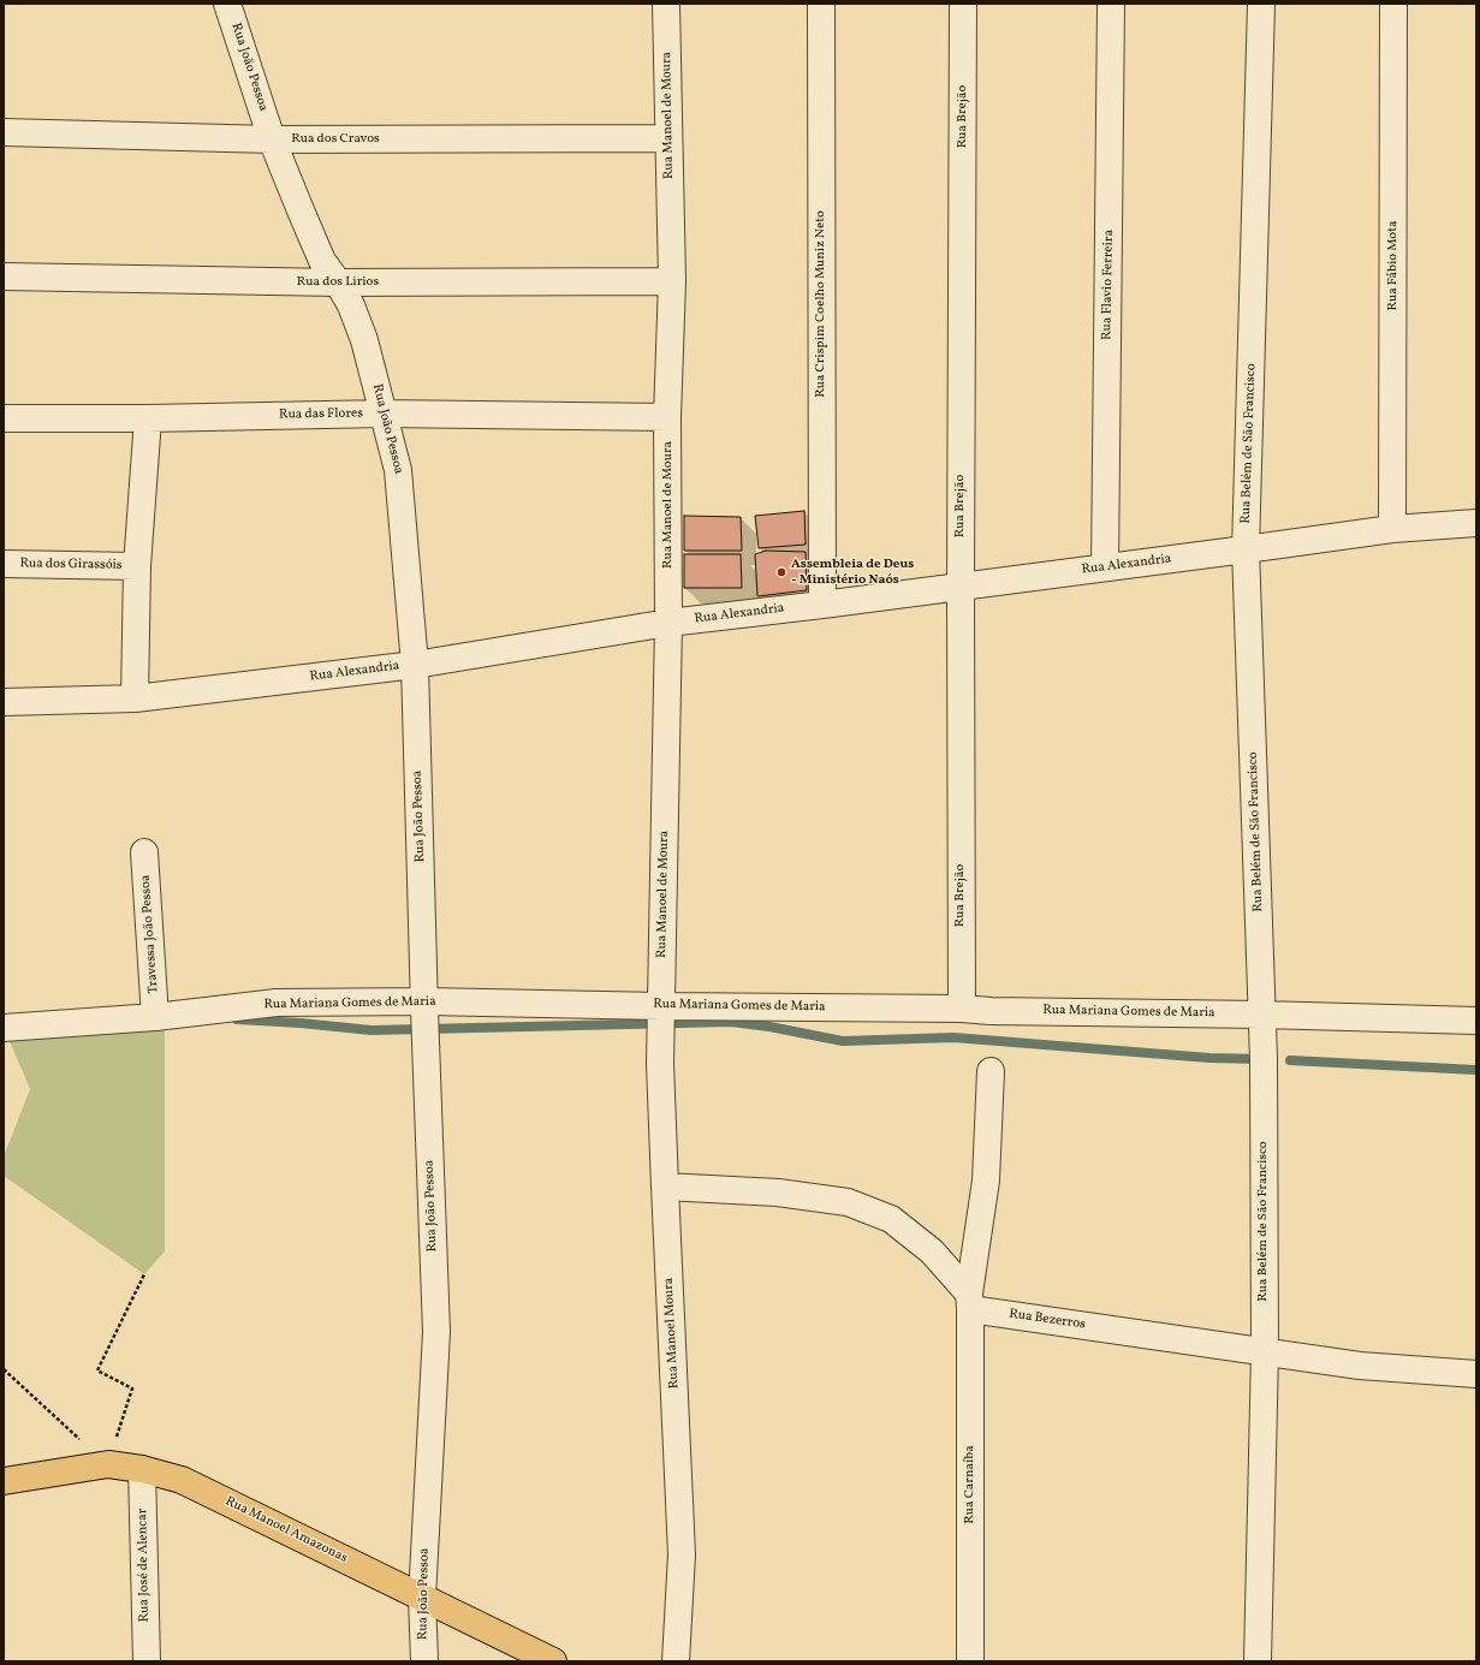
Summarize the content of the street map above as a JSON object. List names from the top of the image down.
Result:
{
  "streets": {
    "main road": ["Rua Manoel Amazonas"],
    "street": [
      "Rua João Pessoa",
      "Rua Manoel de Moura",
      "Rua Brejão",
      "Rua dos Cravos",
      "Rua Fábio Mota",
      "Rua dos Lirios",
      "Rua Flavio Ferreira",
      "Rua Crispim Coelho Muniz Neto",
      "Rua das Flores",
      "Rua Belém de São Francisco",
      "Rua dos Girassóis",
      "Rua Alexandria",
      "Travessa João Pessoa",
      "Rua Mariana Gomes de Maria",
      "Rua Bezerros",
      "Rua Manoel Moura",
      "Rua Carnaíba",
      "Rua José de Alencar"
    ]
  },
  "crossings": [
    ["Rua João Pessoa", "Rua dos Cravos"],
    ["Rua João Pessoa", "Rua dos Lirios"],
    ["Rua João Pessoa", "Rua das Flores"],
    ["Rua João Pessoa", "Rua Alexandria"],
    ["Rua João Pessoa", "Rua Mariana Gomes de Maria"],
    ["Rua João Pessoa", "Rua Manoel Amazonas"],
    ["Rua Manoel de Moura", "Rua dos Cravos"],
    ["Rua Manoel de Moura", "Rua dos Lirios"],
    ["Rua Manoel de Moura", "Rua das Flores"],
    ["Rua Manoel de Moura", "Rua Alexandria"],
    ["Rua Manoel de Moura", "Rua Mariana Gomes de Maria"],
    ["Rua Manoel de Moura", "Rua Manoel Moura"],
    ["Rua Brejão", "Rua Alexandria"],
    ["Rua Brejão", "Rua Mariana Gomes de Maria"],
    ["Rua Fábio Mota", "Rua Alexandria"],
    ["Rua Flavio Ferreira", "Rua Alexandria"],
    ["Rua Crispim Coelho Muniz Neto", "Rua Alexandria"],
    ["Rua Belém de São Francisco", "Rua Alexandria"],
    ["Rua Belém de São Francisco", "Rua Mariana Gomes de Maria"],
    ["Rua Belém de São Francisco", "Rua Bezerros"],
    ["Travessa João Pessoa", "Rua Mariana Gomes de Maria"],
    ["Rua Mariana Gomes de Maria", "Rua Manoel Moura"],
    ["Rua Bezerros", "Rua Carnaíba"],
    ["Rua Manoel Amazonas", "Rua José de Alencar"]
  ],
  "places": ["Assembleia de Deus - Ministério Naós"]
}
